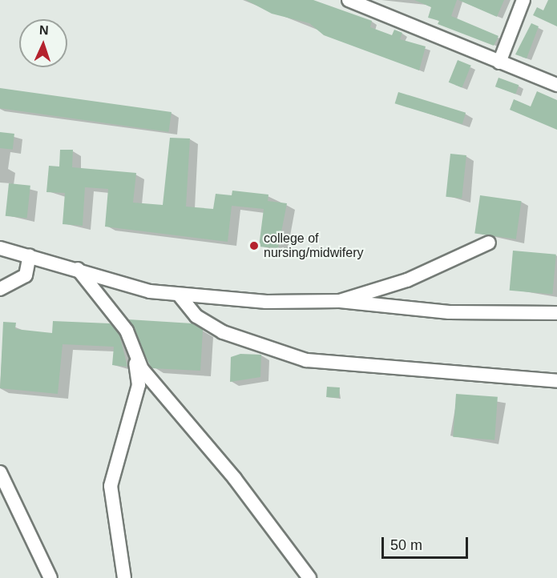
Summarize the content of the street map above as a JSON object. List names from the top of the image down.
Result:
{
  "places": ["college of nursing/midwifery"],
  "scale_bar": "50 m",
  "north": "top"
}
